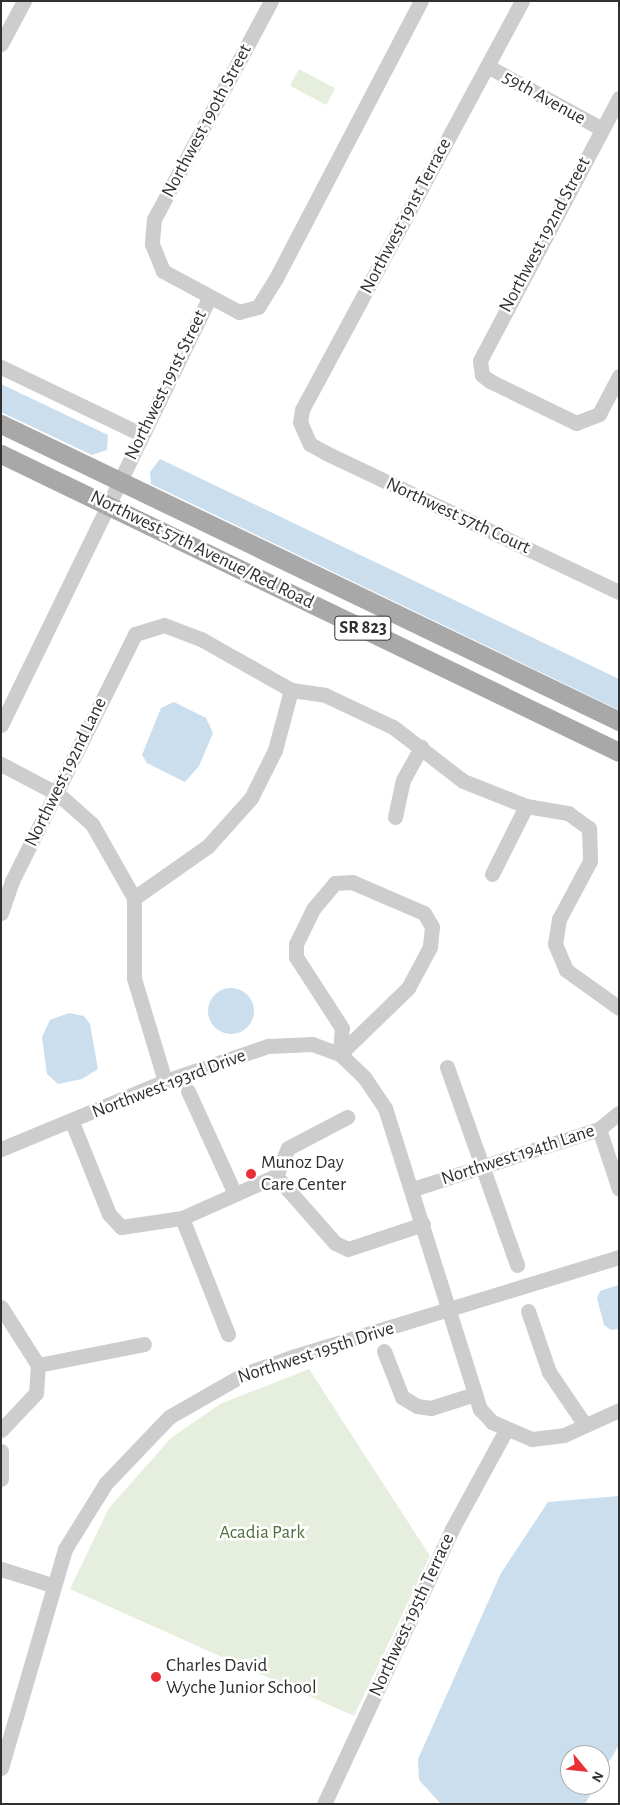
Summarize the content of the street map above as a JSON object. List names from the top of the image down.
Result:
{
  "streets": {
    "main road": ["Northwest 57th Avenue/Red Road", "SR 823"],
    "street": [
      "59th Avenue",
      "Northwest 190th Street",
      "Northwest 191st Terrace",
      "Northwest 192nd Street",
      "Northwest 191st Street",
      "Northwest 57th Court",
      "Northwest 192nd Lane",
      "Northwest 193rd Drive",
      "Northwest 194th Lane",
      "Northwest 195th Drive",
      "Northwest 195th Terrace"
    ]
  },
  "crossings": [
    ["59th Avenue", "Northwest 191st Terrace"],
    ["59th Avenue", "Northwest 192nd Street"],
    ["Northwest 190th Street", "Northwest 191st Street"],
    ["Northwest 191st Terrace", "Northwest 57th Court"],
    ["Northwest 191st Street", "Northwest 57th Avenue/Red Road"]
  ],
  "parks": ["Acadia Park"],
  "places": ["Munoz Day Care Center", "Charles David Wyche Junior School"],
  "north": "bottom right"
}
